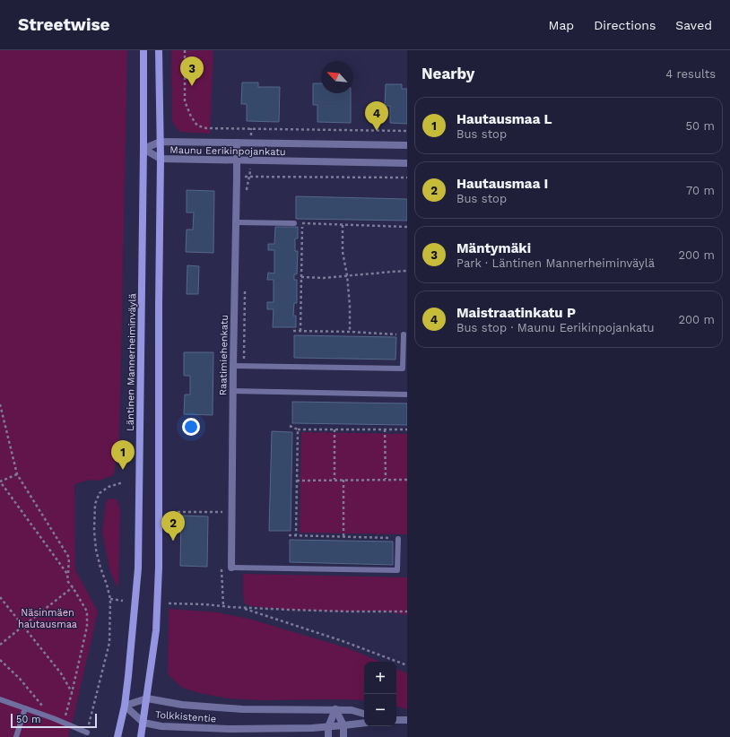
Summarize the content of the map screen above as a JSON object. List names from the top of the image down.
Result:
{
  "streets": {
    "main road": ["Läntinen Mannerheiminväylä"],
    "street": ["Maunu Eerikinpojankatu", "Raatimiehenkatu", "Tolkkistentie"]
  },
  "crossings": [
    ["Maunu Eerikinpojankatu", "Raatimiehenkatu"],
    ["Maunu Eerikinpojankatu", "Läntinen Mannerheiminväylä"],
    ["Läntinen Mannerheiminväylä", "Tolkkistentie"]
  ],
  "parks": ["Näsinmäen hautausmaa"],
  "scale_bar": "50 m",
  "north": "top left",
  "page": {
    "header": "Streetwise",
    "nav": ["Map", "Directions", "Saved"],
    "heading": ["Nearby", "4 results"],
    "pins": [
      "3",
      "4",
      "1",
      "2"
    ],
    "list": [
      {
        "mark": "1",
        "name": "Hautausmaa L",
        "note": "Bus stop",
        "value": "50 m"
      },
      {
        "mark": "2",
        "name": "Hautausmaa I",
        "note": "Bus stop",
        "value": "70 m"
      },
      {
        "mark": "3",
        "name": "Mäntymäki",
        "note": "Park · Läntinen Mannerheiminväylä",
        "value": "200 m"
      },
      {
        "mark": "4",
        "name": "Maistraatinkatu P",
        "note": "Bus stop · Maunu Eerikinpojankatu",
        "value": "200 m"
      }
    ],
    "map_buttons": ["+", "−"],
    "scale": "50 m"
  }
}
